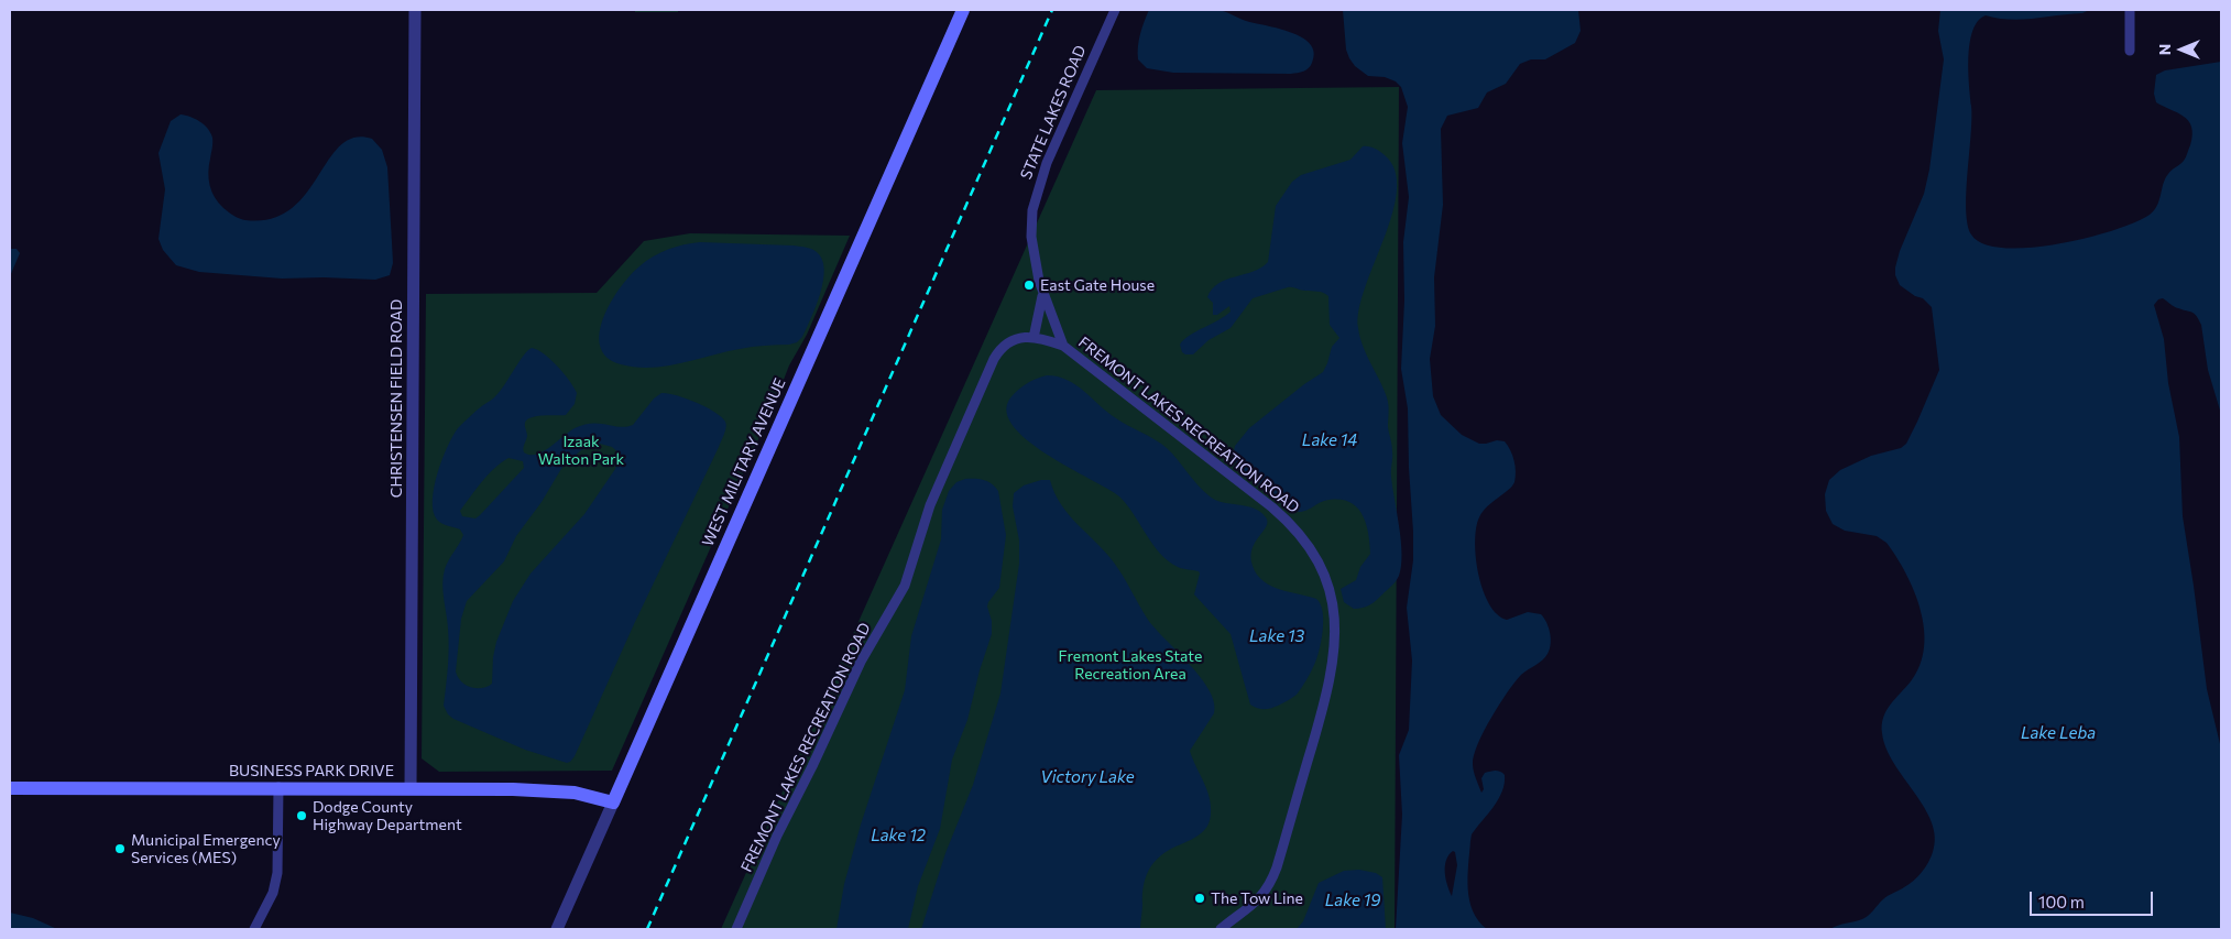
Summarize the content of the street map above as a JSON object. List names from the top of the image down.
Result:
{
  "streets": {
    "main road": ["WEST MILITARY AVENUE", "BUSINESS PARK DRIVE"],
    "street": ["STATE LAKES ROAD", "CHRISTENSEN FIELD ROAD", "FREMONT LAKES RECREATION ROAD"]
  },
  "crossings": [
    ["STATE LAKES ROAD", "FREMONT LAKES RECREATION ROAD"],
    ["CHRISTENSEN FIELD ROAD", "BUSINESS PARK DRIVE"],
    ["WEST MILITARY AVENUE", "BUSINESS PARK DRIVE"]
  ],
  "water": [
    "Lake 14",
    "Lake 13",
    "Lake Leba",
    "Victory Lake",
    "Lake 12",
    "Lake 19"
  ],
  "parks": ["Izaak Walton Park", "Fremont Lakes State Recreation Area"],
  "places": [
    "East Gate House",
    "Dodge County Highway Department",
    "Municipal Emergency Services (MES)",
    "The Tow Line"
  ],
  "scale_bar": "100 m",
  "north": "left"
}
